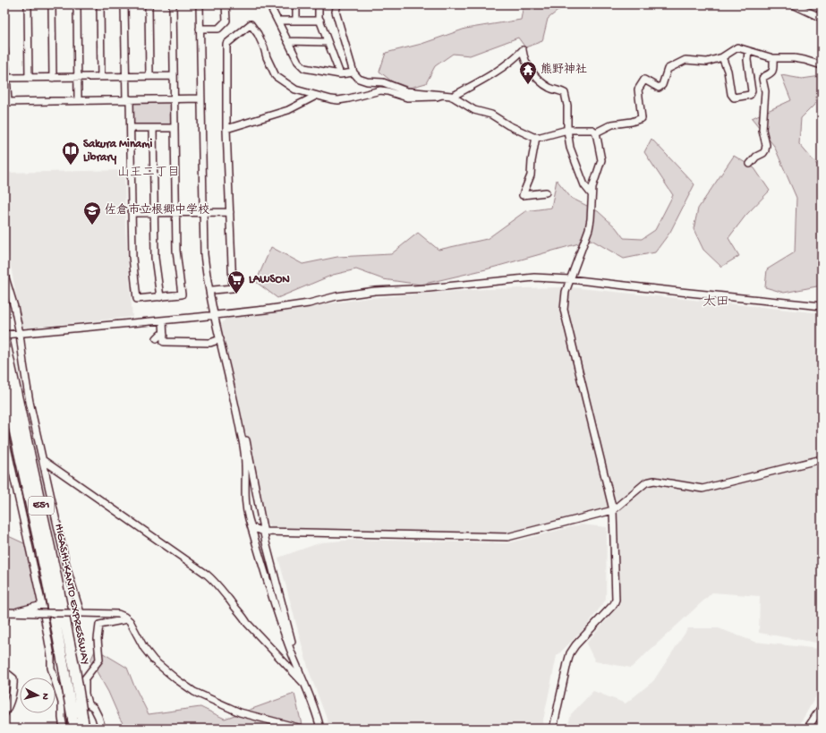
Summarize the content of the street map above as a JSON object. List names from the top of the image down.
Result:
{
  "streets": {
    "highway": ["E51", "HIGASHI-KANTO EXPRESSWAY"]
  },
  "districts": ["山王二丁目", "太田"],
  "places": {
    "temple": ["熊野神社"],
    "library": ["Sakura Minami Library"],
    "school or university": ["佐倉市立根郷中学校"],
    "supermarket": ["LAWSON"]
  },
  "north": "right"
}
